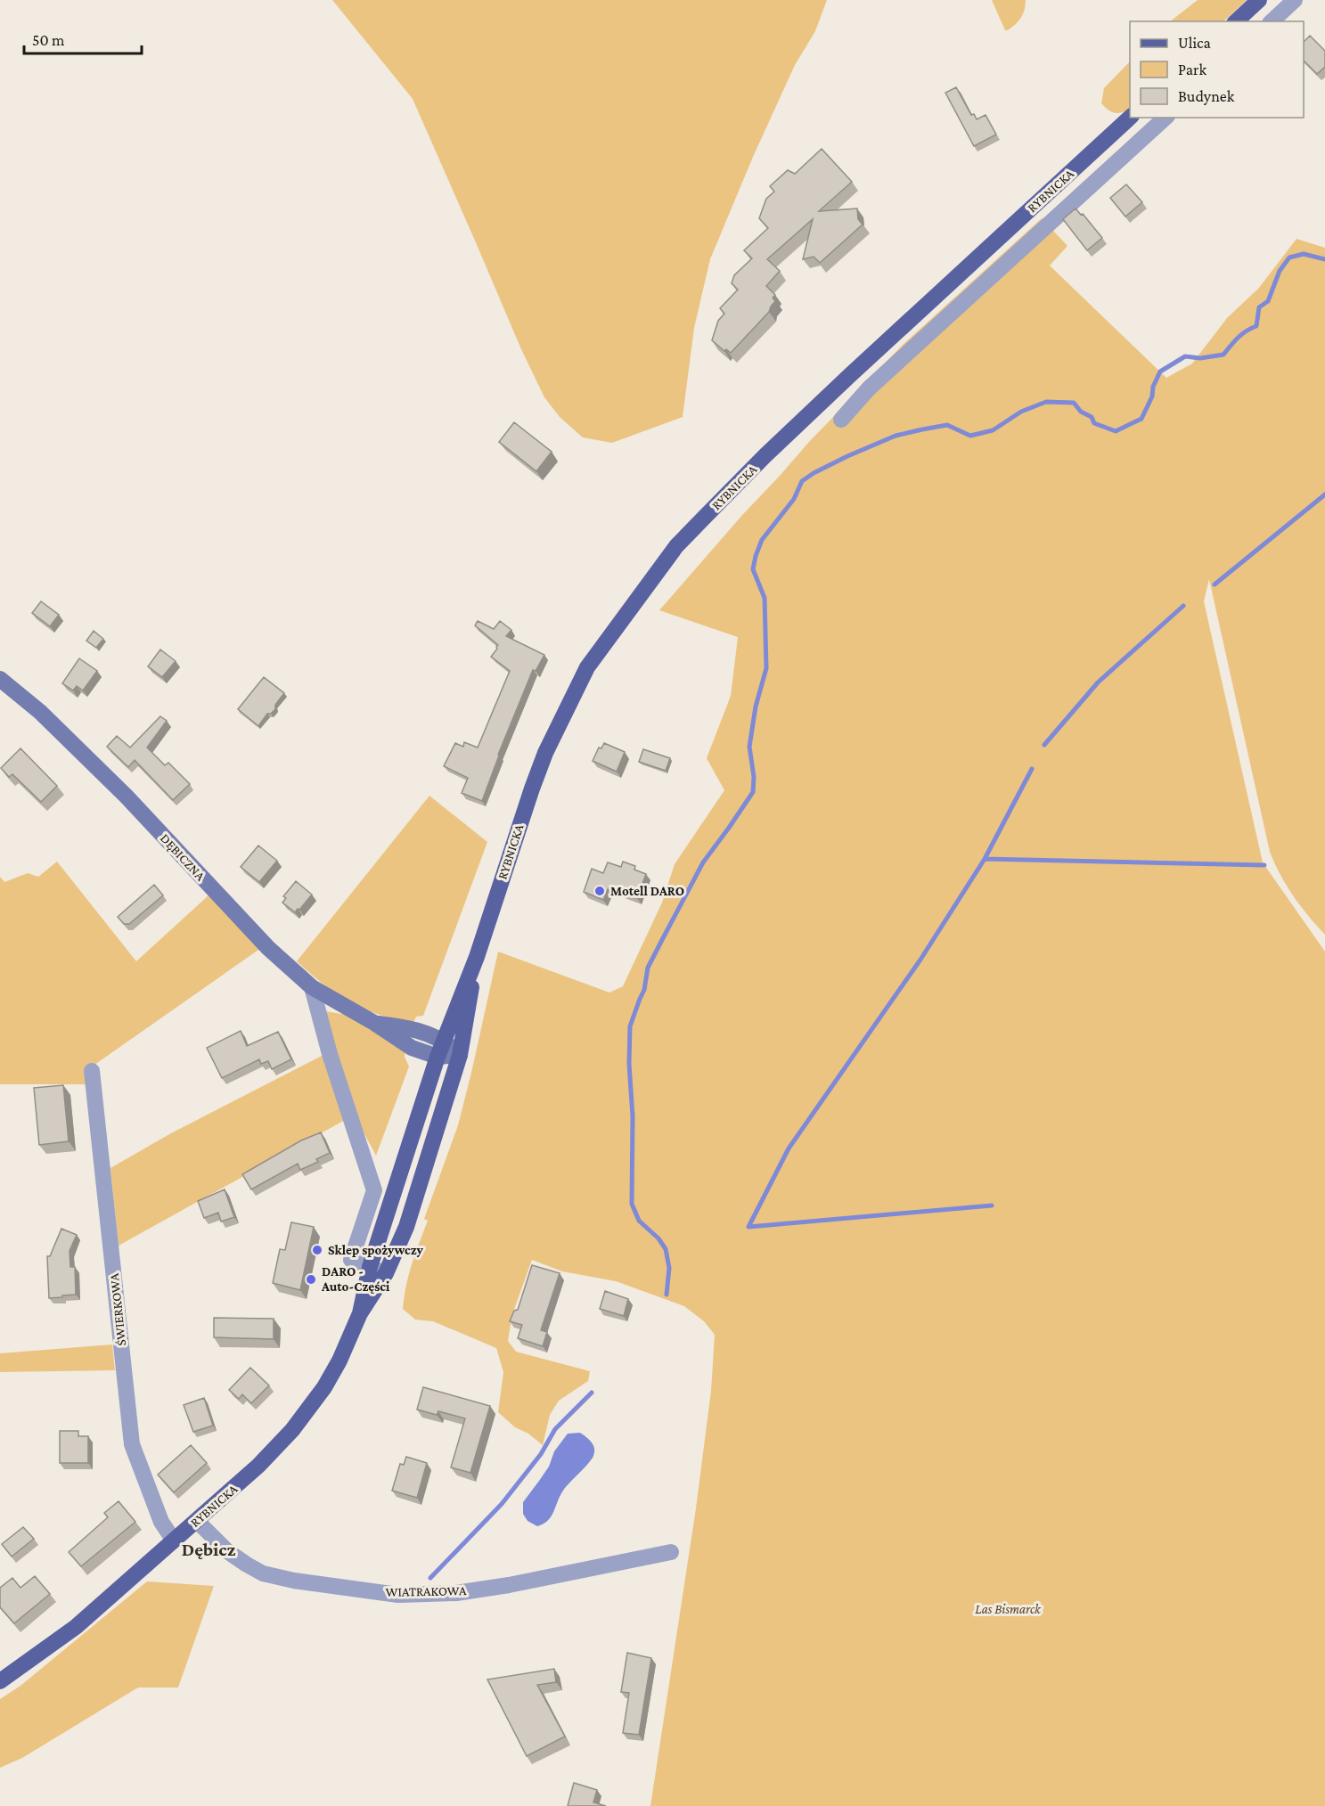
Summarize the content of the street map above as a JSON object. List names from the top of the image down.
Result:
{
  "streets": {
    "main road": ["RYBNICKA"],
    "street": ["DĘBICZNA", "ŚWIERKOWA", "WIATRAKOWA"]
  },
  "crossings": [
    ["RYBNICKA", "DĘBICZNA"],
    ["RYBNICKA", "ŚWIERKOWA"],
    ["RYBNICKA", "WIATRAKOWA"]
  ],
  "districts": ["Dębicz"],
  "parks": ["Las Bismarck"],
  "places": ["Motell DARO", "Sklep spożywczy", "DARO - Auto-Części"],
  "legend": ["Ulica", "Park", "Budynek"],
  "scale_bar": "50 m"
}
